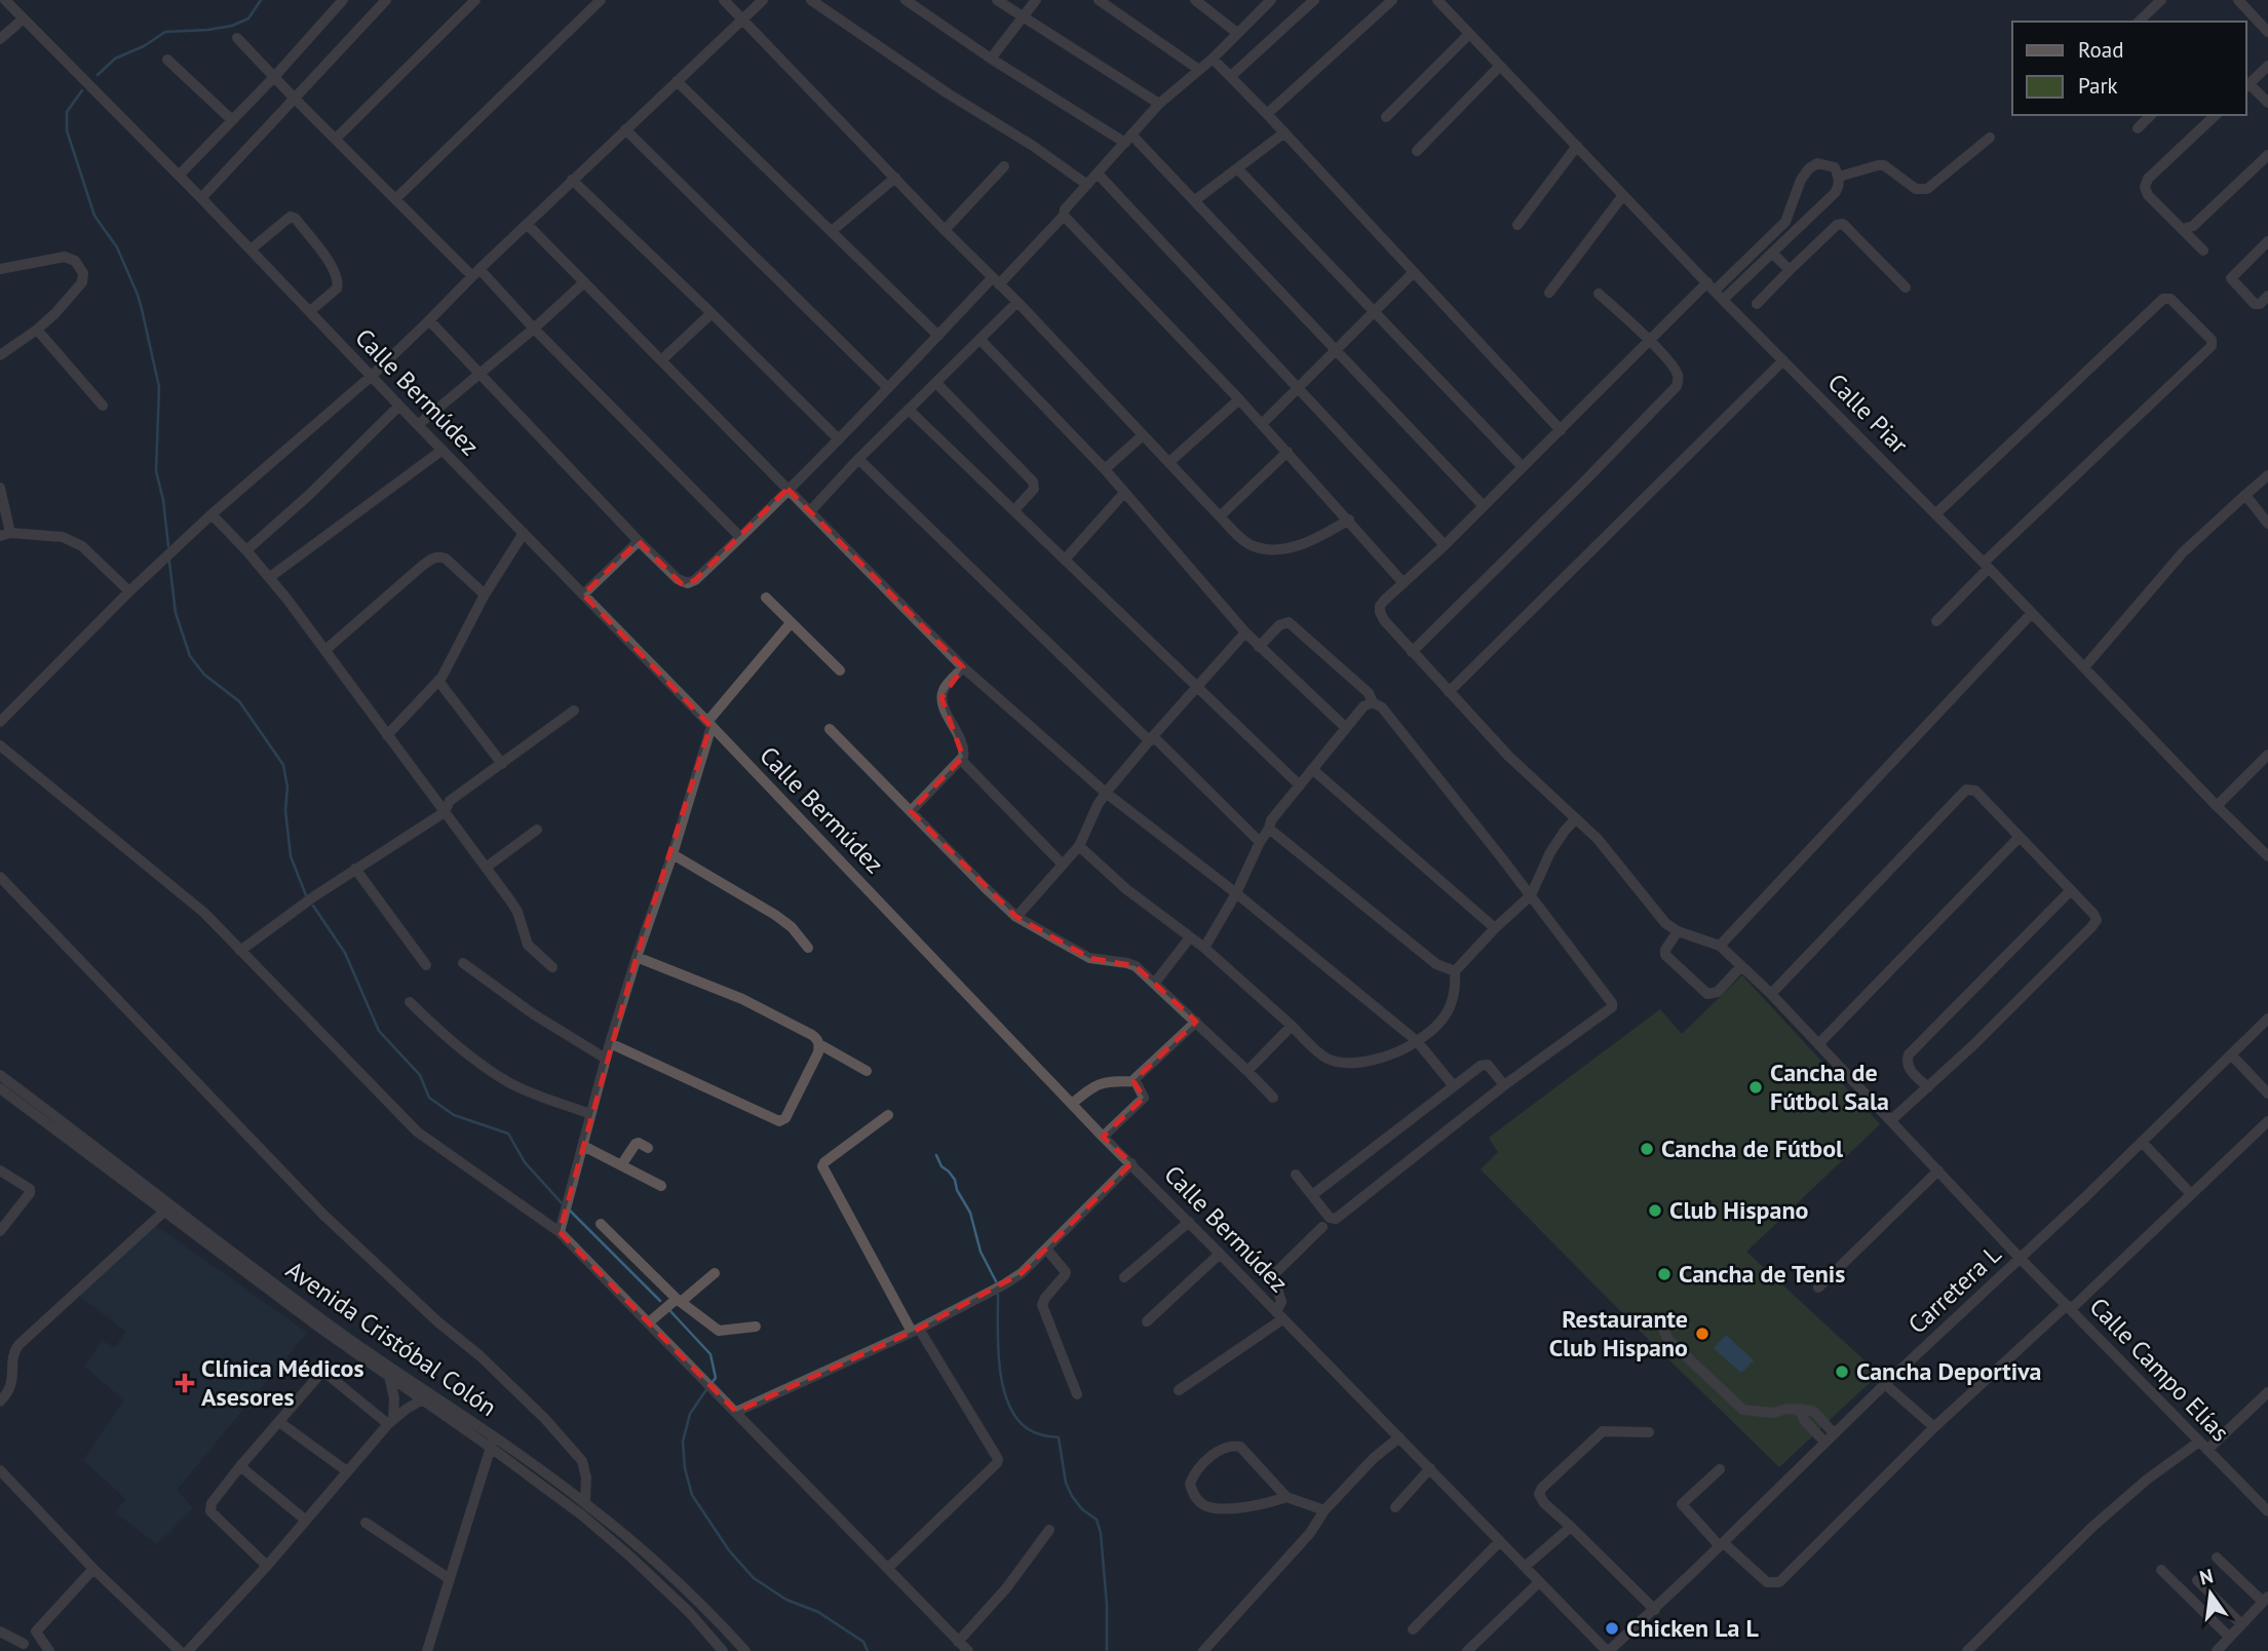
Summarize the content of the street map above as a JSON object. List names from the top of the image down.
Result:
{
  "streets": {
    "street": [
      "Calle Bermúdez",
      "Calle Piar",
      "Carretera L",
      "Avenida Cristóbal Colón",
      "Calle Campo Elías"
    ]
  },
  "crossings": [
    ["Calle Bermúdez", "Carretera L"],
    ["Carretera L", "Calle Campo Elías"]
  ],
  "places": {
    "other": [
      "Cancha de Fútbol Sala",
      "Cancha de Fútbol",
      "Club Hispano",
      "Cancha de Tenis",
      "Restaurante Club Hispano",
      "Cancha Deportiva",
      "Chicken La L"
    ],
    "health": ["Clínica Médicos Asesores"]
  },
  "legend": ["Road", "Park"],
  "north": "top"
}
